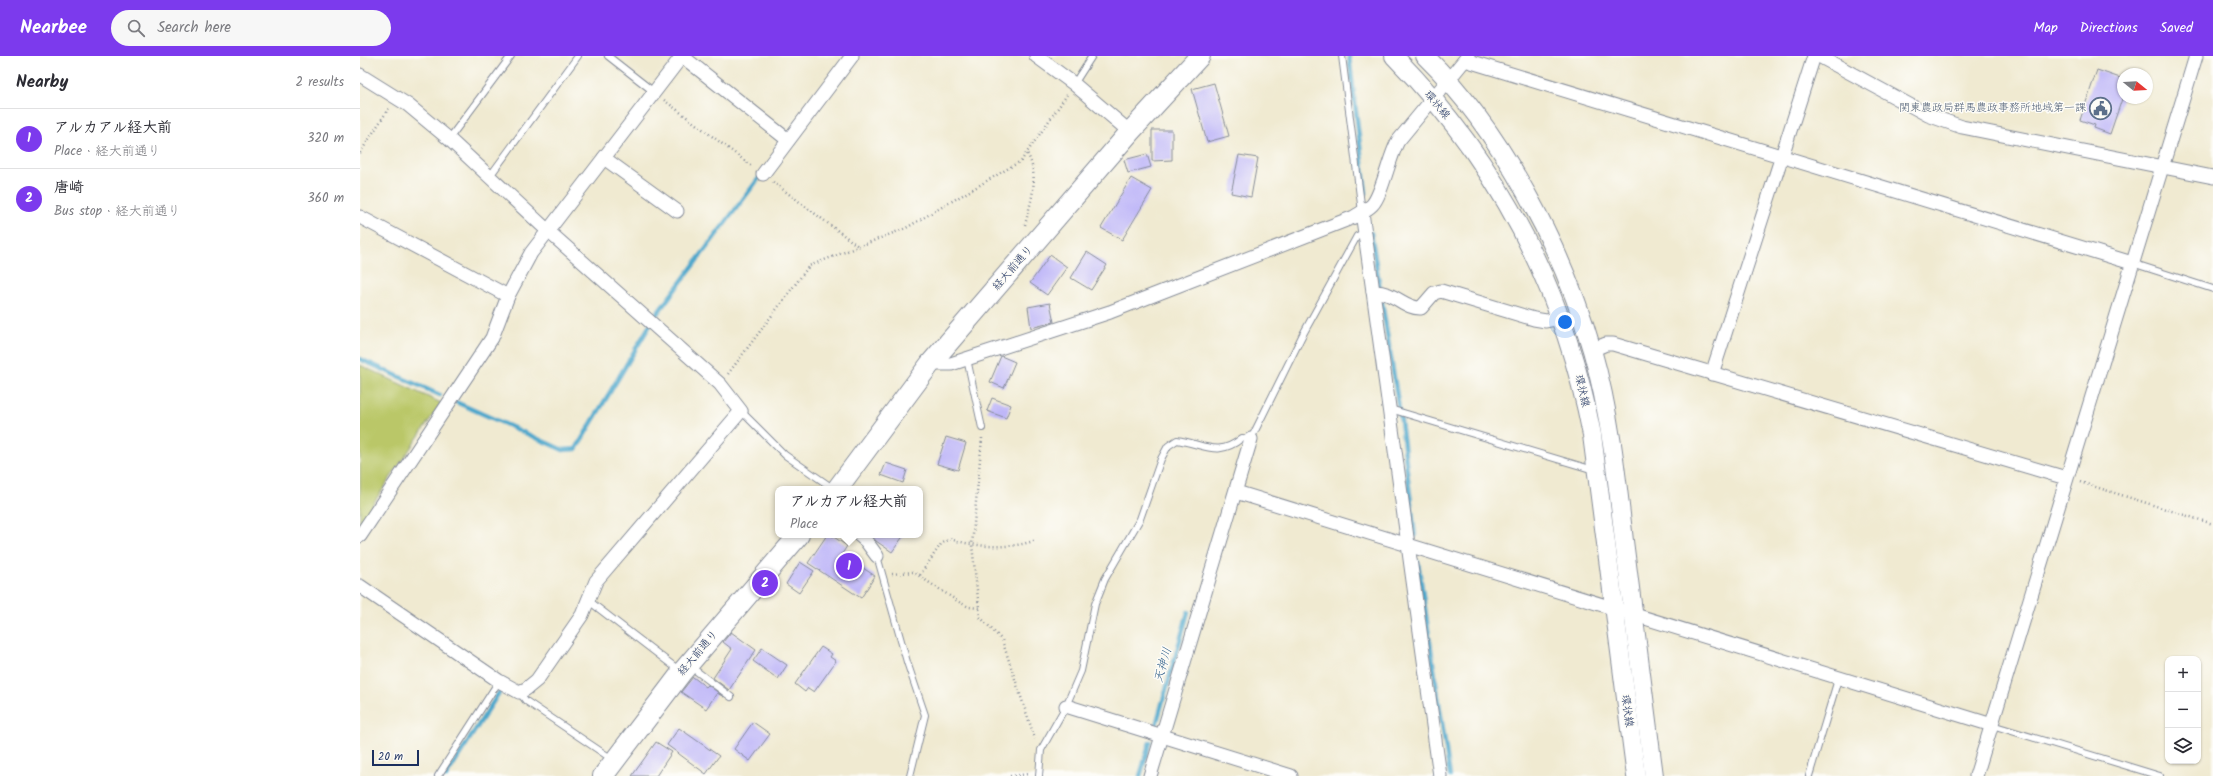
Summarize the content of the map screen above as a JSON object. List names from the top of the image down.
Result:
{
  "streets": {
    "main road": ["経大前通り"],
    "street": ["環状線"]
  },
  "water": ["天神川"],
  "places": {
    "public building": ["関東農政局群馬農政事務所地域第一課"]
  },
  "scale_bar": "20 m",
  "north": "right",
  "page": {
    "header": "Nearbee",
    "search": "Search here",
    "nav": ["Map", "Directions", "Saved"],
    "heading": ["Nearby", "2 results"],
    "list": [
      {
        "mark": "1",
        "name": "アルカアル経大前",
        "note": "Place · 経大前通り",
        "value": "320 m"
      },
      {
        "mark": "2",
        "name": "唐崎",
        "note": "Bus stop · 経大前通り",
        "value": "360 m"
      }
    ],
    "popup": ["アルカアル経大前", "Place"],
    "pins": ["1", "2"],
    "map_buttons": ["+", "−"],
    "scale": "20 m"
  }
}
